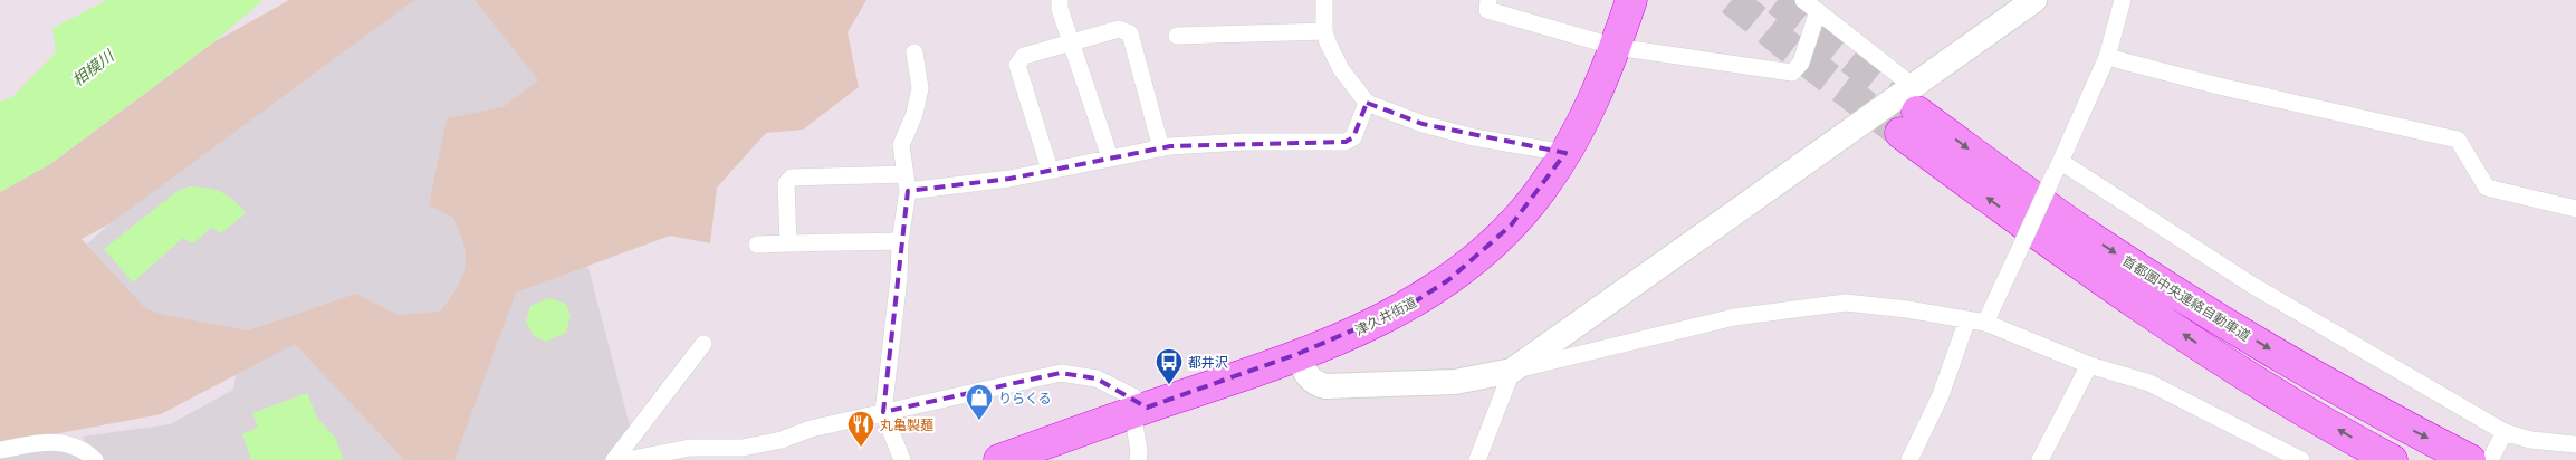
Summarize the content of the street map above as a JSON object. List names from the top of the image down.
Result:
{
  "streets": {
    "highway": ["首都圏中央連絡自動車道", "津久井街道"]
  },
  "water": ["相模川"],
  "places": {
    "bus stop": ["都井沢"],
    "shop": ["りらくる"],
    "restaurant": ["丸亀製麺"]
  }
}
